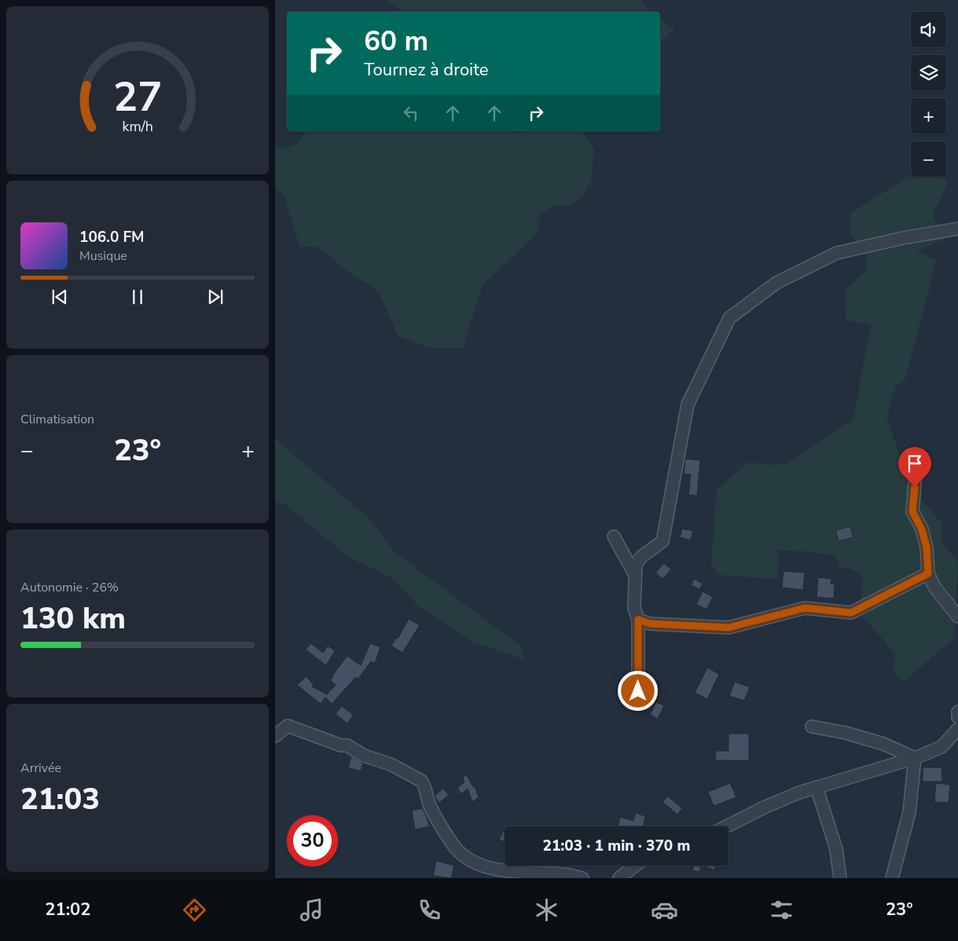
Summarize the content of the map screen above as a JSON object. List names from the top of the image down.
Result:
{
  "page": {
    "map_buttons": ["+", "−"],
    "turn": ["60 m", "Tournez à droite"],
    "song": ["106.0 FM", "Musique"],
    "tile": [
      "Climatisation",
      ["Autonomie · 26%", "130 km"],
      ["Arrivée", "21:03"]
    ],
    "heat": ["−", "23°", "+"],
    "limit": "30",
    "trip": "21:03 · 1 min · 370 m",
    "tabs": ["21:02", "23°"],
    "gauge": ["27", "km/h"]
  }
}
